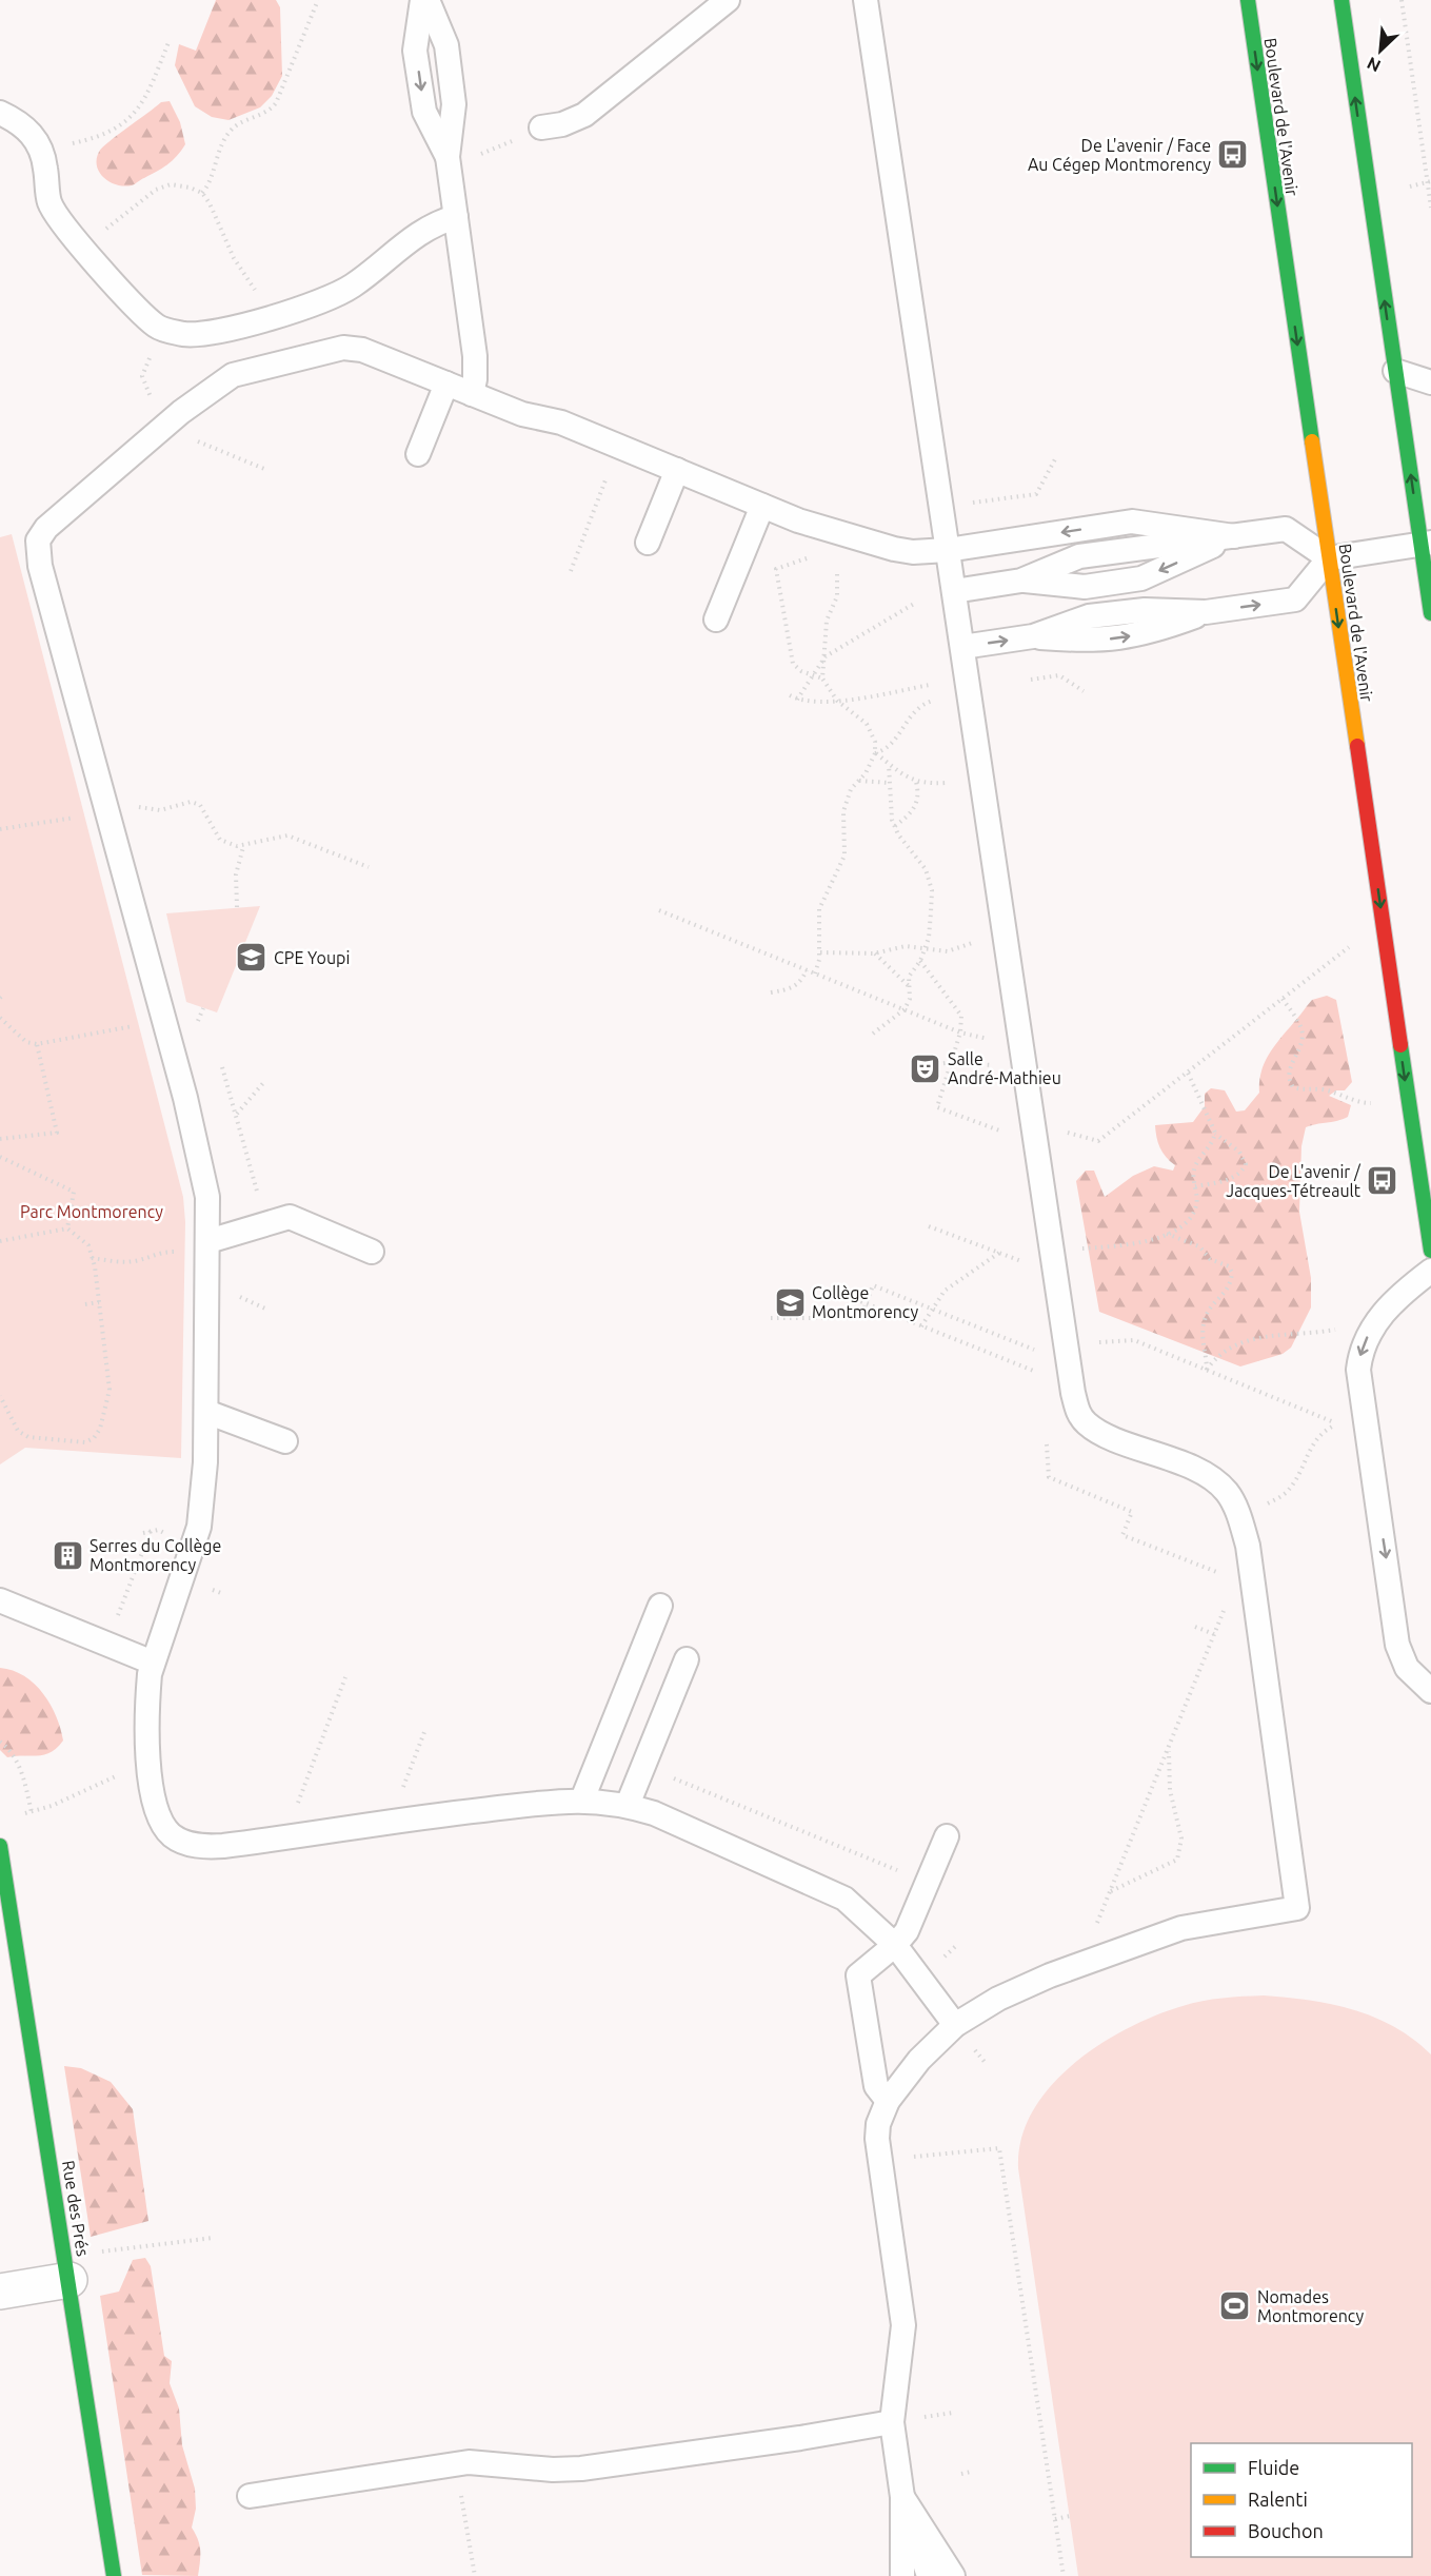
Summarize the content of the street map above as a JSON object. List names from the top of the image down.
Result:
{
  "streets": {
    "street": ["Boulevard de l'Avenir", "Rue des Prés"]
  },
  "parks": ["Parc Montmorency"],
  "places": {
    "bus stop": ["De L'avenir / Face Au Cégep Montmorency", "De L'avenir / Jacques-Tétreault"],
    "school or university": ["CPE Youpi", "Collège Montmorency"],
    "theatre": ["Salle André-Mathieu"],
    "building": ["Serres du Collège Montmorency"],
    "sports": ["Nomades Montmorency"]
  },
  "legend": ["Fluide", "Ralenti", "Bouchon"],
  "north": "bottom left"
}
